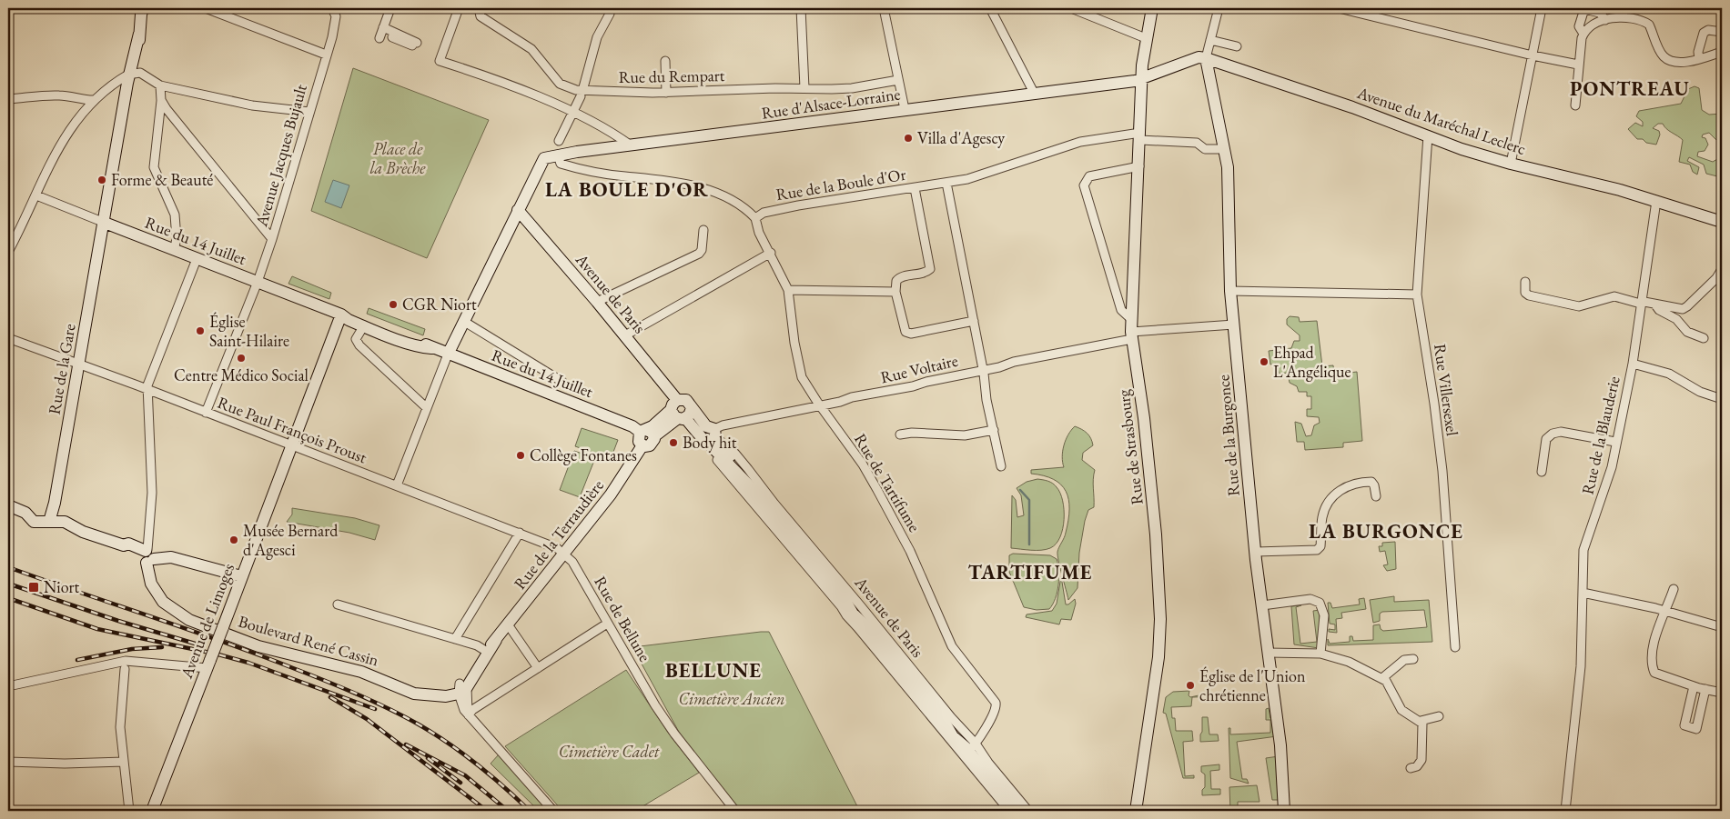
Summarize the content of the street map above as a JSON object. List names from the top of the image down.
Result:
{
  "streets": {
    "main road": [
      "Rue d'Alsace-Lorraine",
      "Avenue du Maréchal Leclerc",
      "Rue du 14 Juillet",
      "Avenue de Paris",
      "Rue de la Gare",
      "Rue de la Burgonce",
      "Rue de Strasbourg",
      "Rue de la Terraudière",
      "Avenue de Limoges",
      "Boulevard René Cassin"
    ],
    "street": [
      "Rue du Rempart",
      "Avenue Jacques Bujault",
      "Rue de la Boule d'Or",
      "Rue Voltaire",
      "Rue Villersexel",
      "Rue Paul François Proust",
      "Rue de la Blauderie",
      "Rue de Tartifume",
      "Rue de Bellune"
    ]
  },
  "crossings": [
    ["Rue d'Alsace-Lorraine", "Avenue du Maréchal Leclerc"],
    ["Rue d'Alsace-Lorraine", "Avenue de Paris"],
    ["Rue d'Alsace-Lorraine", "Rue de la Burgonce"],
    ["Rue d'Alsace-Lorraine", "Rue de Strasbourg"],
    ["Avenue du Maréchal Leclerc", "Rue Villersexel"],
    ["Avenue du Maréchal Leclerc", "Rue de la Burgonce"],
    ["Avenue du Maréchal Leclerc", "Rue de la Blauderie"],
    ["Avenue Jacques Bujault", "Rue du 14 Juillet"],
    ["Avenue Jacques Bujault", "Rue Paul François Proust"],
    ["Rue de la Boule d'Or", "Rue de la Burgonce"],
    ["Rue de la Boule d'Or", "Rue de Strasbourg"],
    ["Rue de la Boule d'Or", "Rue de Tartifume"],
    ["Rue du 14 Juillet", "Rue de la Gare"],
    ["Rue du 14 Juillet", "Rue de la Terraudière"],
    ["Rue du 14 Juillet", "Avenue de Limoges"],
    ["Avenue de Paris", "Rue Voltaire"],
    ["Avenue de Paris", "Rue de Tartifume"],
    ["Rue de la Gare", "Rue Paul François Proust"],
    ["Rue Voltaire", "Rue de la Burgonce"],
    ["Rue Voltaire", "Rue de Strasbourg"],
    ["Rue Voltaire", "Rue de Tartifume"],
    ["Rue Paul François Proust", "Rue de la Terraudière"],
    ["Rue Paul François Proust", "Rue de Bellune"],
    ["Rue Paul François Proust", "Avenue de Limoges"],
    ["Rue de la Terraudière", "Rue de Bellune"],
    ["Rue de la Terraudière", "Boulevard René Cassin"]
  ],
  "districts": [
    "PONTREAU",
    "LA BOULE D'OR",
    "LA BURGONCE",
    "TARTIFUME",
    "BELLUNE"
  ],
  "parks": ["Place de la Brèche", "Cimetière Ancien", "Cimetière Cadet"],
  "places": {
    "other": [
      "Villa d'Agescy",
      "Forme & Beauté",
      "CGR Niort",
      "Église Saint-Hilaire",
      "Centre Médico Social",
      "Ehpad L'Angélique",
      "Body hit",
      "Collège Fontanes",
      "Musée Bernard d'Agesci",
      "Église de l'Union chrétienne"
    ],
    "transit": ["Niort"]
  }
}
